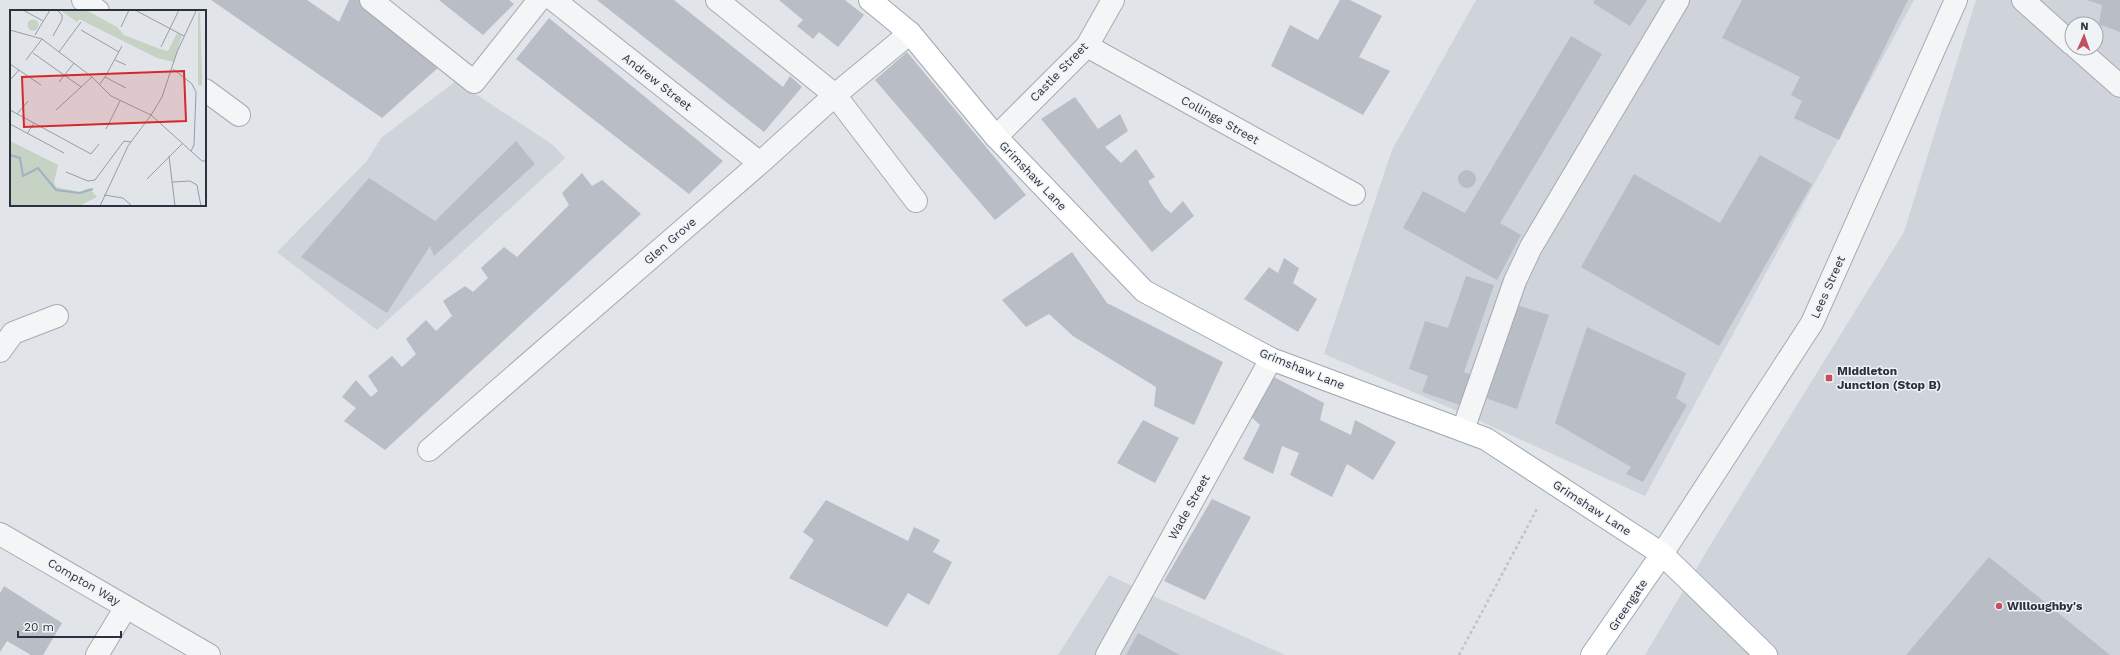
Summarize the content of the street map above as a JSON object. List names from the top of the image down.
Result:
{
  "streets": {
    "main road": ["Grimshaw Lane", "Greengate"],
    "street": [
      "Castle Street",
      "Andrew Street",
      "Collinge Street",
      "Glen Grove",
      "Lees Street",
      "Wade Street",
      "Compton Way"
    ]
  },
  "crossings": [
    ["Castle Street", "Collinge Street"],
    ["Castle Street", "Grimshaw Lane"],
    ["Andrew Street", "Glen Grove"],
    ["Grimshaw Lane", "Glen Grove"],
    ["Grimshaw Lane", "Lees Street"],
    ["Grimshaw Lane", "Wade Street"],
    ["Grimshaw Lane", "Greengate"],
    ["Lees Street", "Greengate"]
  ],
  "places": {
    "transit": ["Middleton Junction (Stop B)"],
    "other": ["Willoughby's"]
  },
  "scale_bar": "20 m",
  "north": "top"
}
